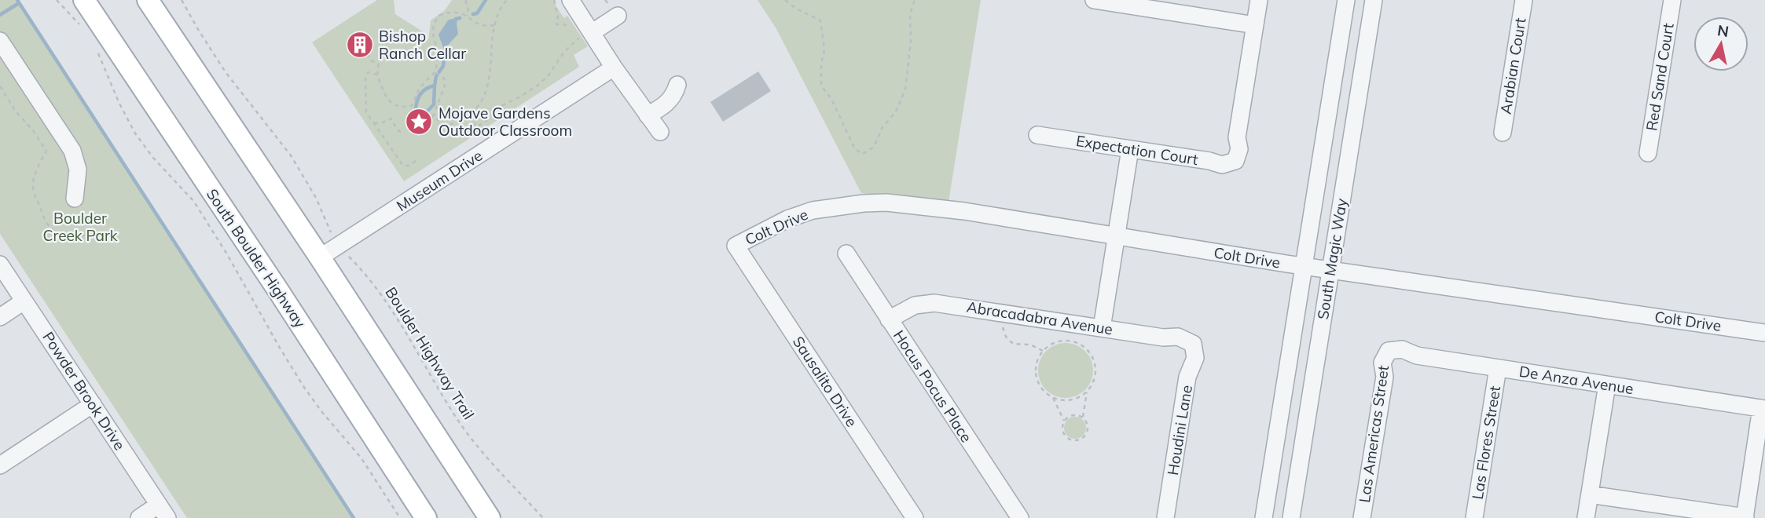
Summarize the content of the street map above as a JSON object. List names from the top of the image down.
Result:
{
  "streets": {
    "main road": ["South Boulder Highway"],
    "street": [
      "Arabian Court",
      "Red Sand Court",
      "Expectation Court",
      "Museum Drive",
      "Colt Drive",
      "South Magic Way",
      "Abracadabra Avenue",
      "De Anza Avenue",
      "Sausalito Drive",
      "Hocus Pocus Place",
      "Powder Brook Drive",
      "Houdini Lane",
      "Las Americas Street",
      "Las Flores Street"
    ],
    "path": ["Boulder Highway Trail"]
  },
  "crossings": [
    ["Museum Drive", "Boulder Highway Trail"],
    ["Colt Drive", "South Magic Way"],
    ["Colt Drive", "Sausalito Drive"],
    ["Abracadabra Avenue", "Hocus Pocus Place"],
    ["Abracadabra Avenue", "Houdini Lane"],
    ["De Anza Avenue", "Las Americas Street"],
    ["De Anza Avenue", "Las Flores Street"]
  ],
  "parks": ["Boulder Creek Park"],
  "places": {
    "building": ["Bishop Ranch Cellar"],
    "place": ["Mojave Gardens Outdoor Classroom"]
  },
  "north": "top"
}
